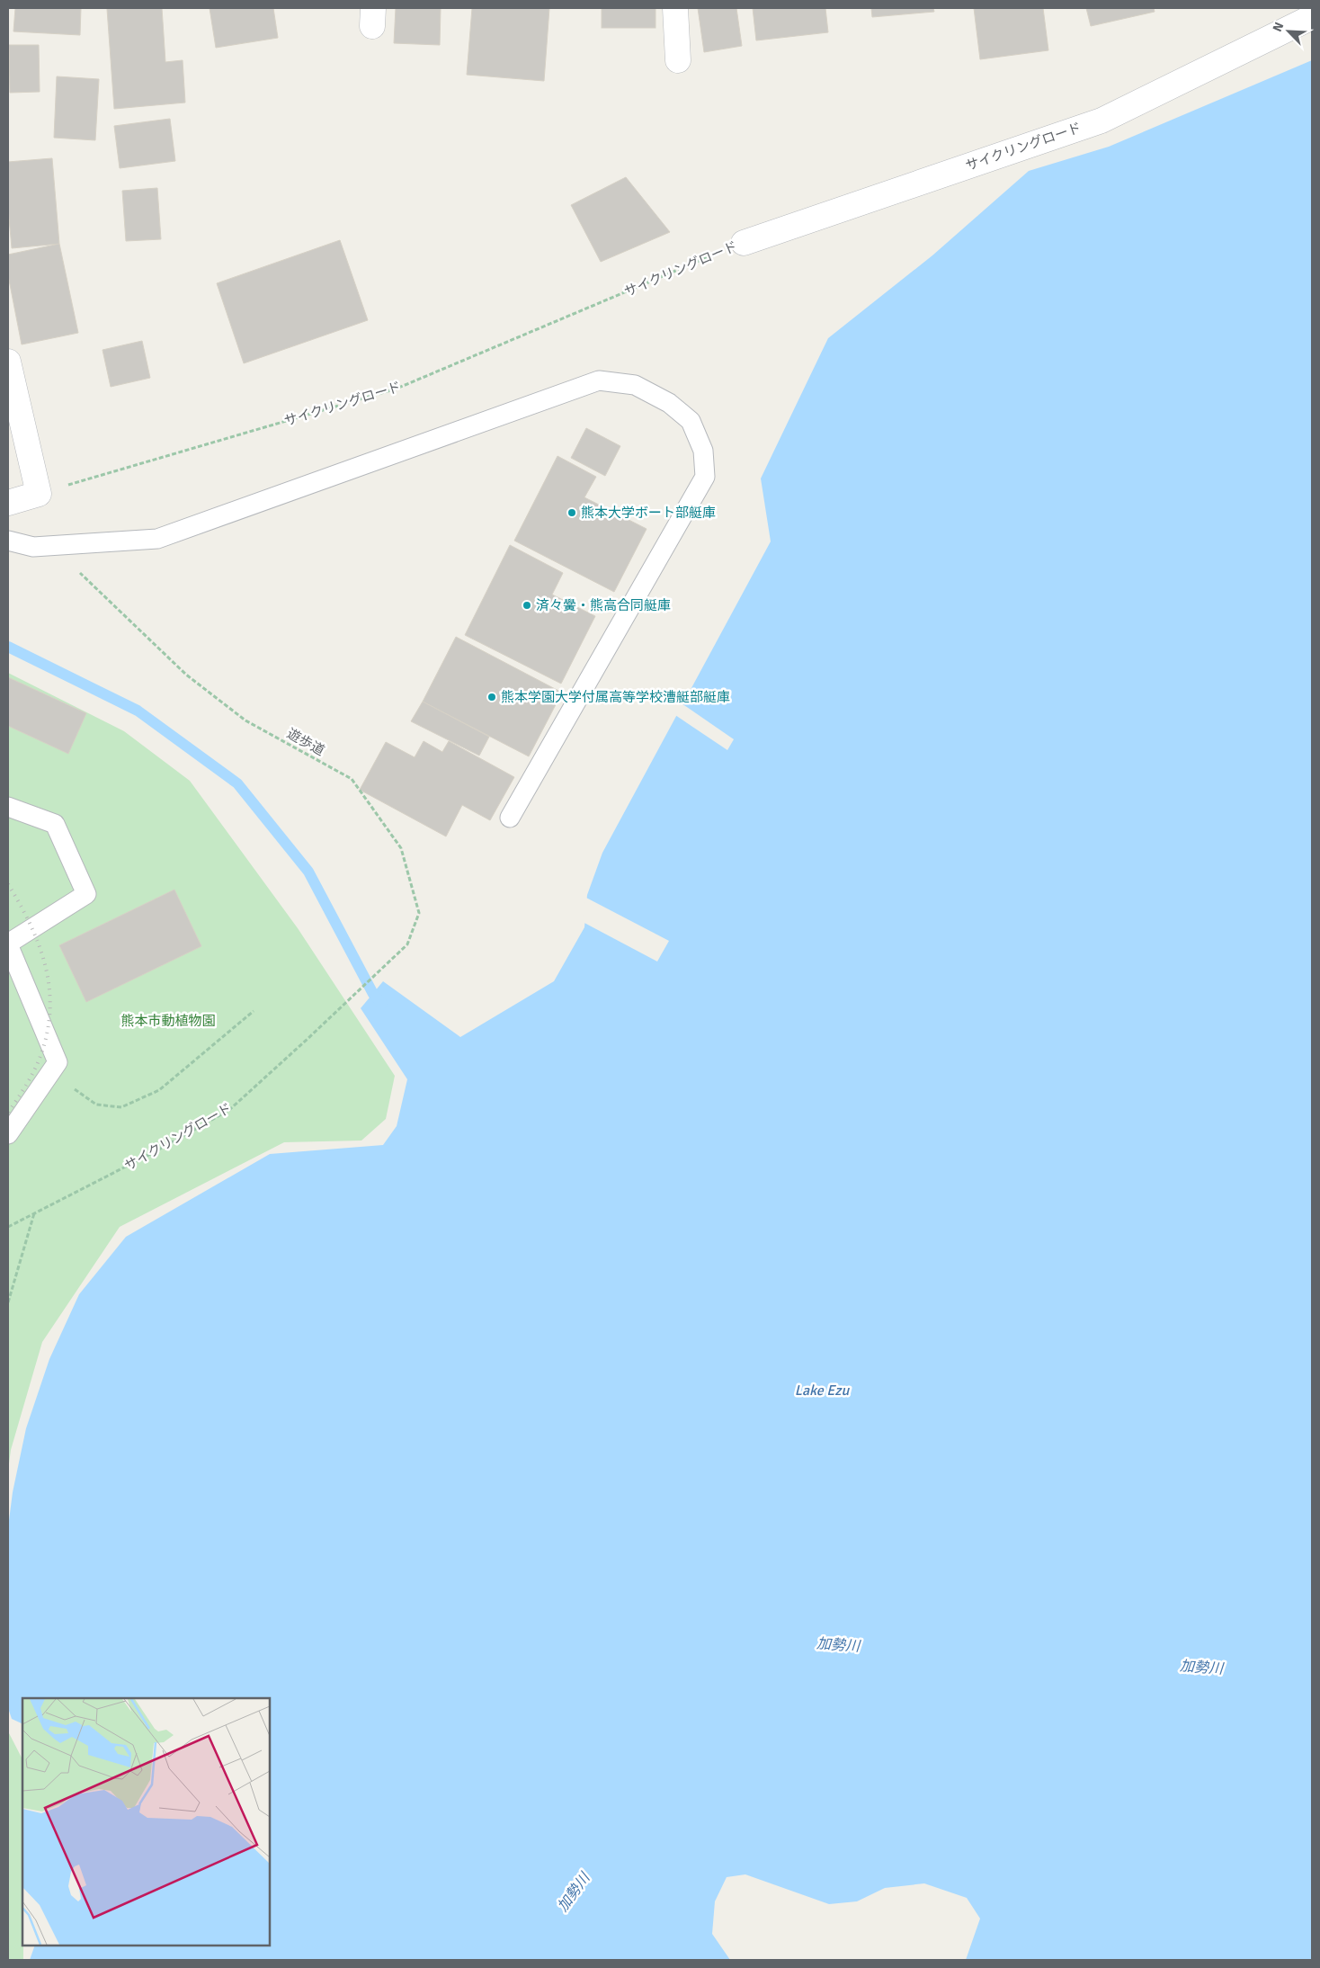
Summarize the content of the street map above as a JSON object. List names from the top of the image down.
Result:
{
  "streets": {
    "street": ["サイクリングロード"],
    "path": ["遊歩道"]
  },
  "crossings": [
    ["サイクリングロード", "遊歩道"]
  ],
  "water": ["Lake Ezu", "加勢川"],
  "parks": ["熊本市動植物園"],
  "places": ["熊本大学ボート部艇庫", "済々黌・熊高合同艇庫", "熊本学園大学付属高等学校漕艇部艇庫"],
  "north": "top left"
}
